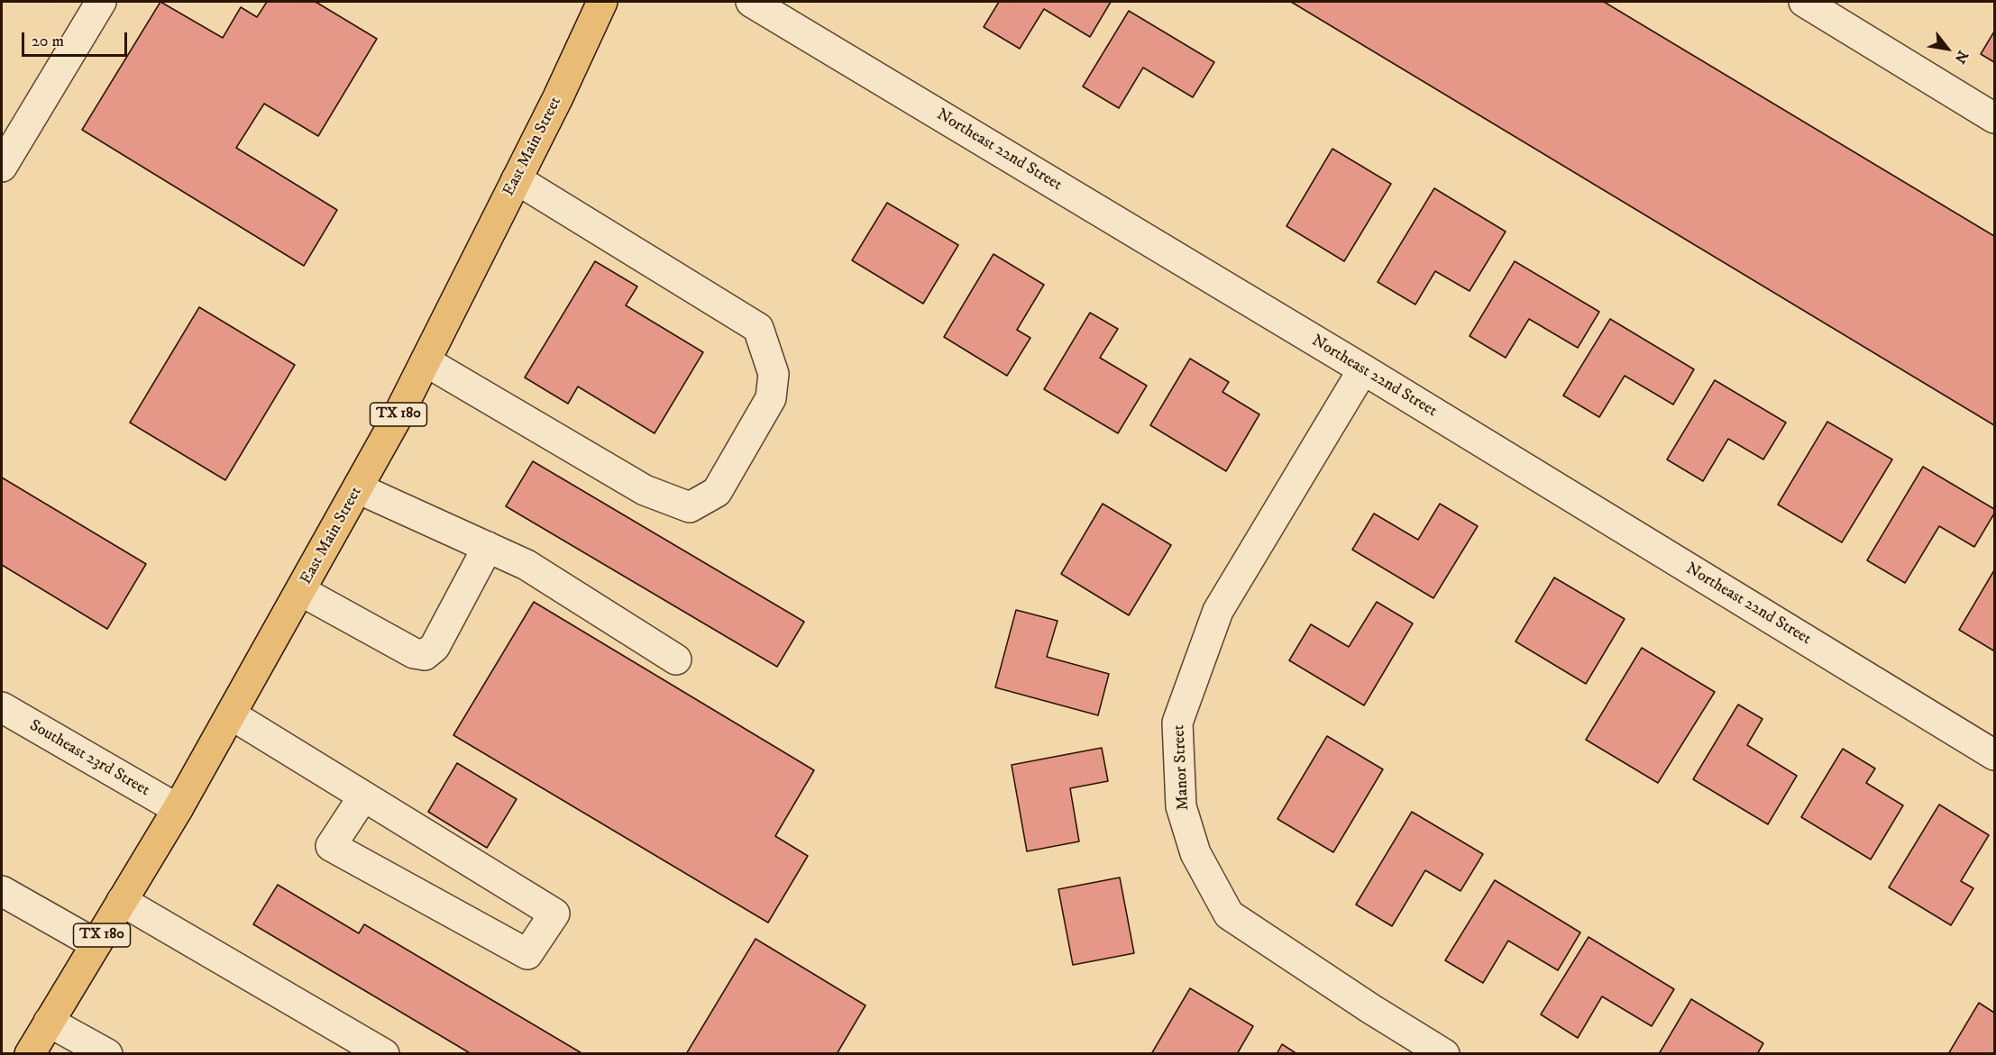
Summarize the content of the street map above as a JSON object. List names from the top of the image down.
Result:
{
  "streets": {
    "main road": ["East Main Street", "TX 180"],
    "street": ["Northeast 22nd Street", "Southeast 23rd Street", "Manor Street"]
  },
  "crossings": [
    ["East Main Street", "Southeast 23rd Street"],
    ["Northeast 22nd Street", "Manor Street"]
  ],
  "scale_bar": "20 m",
  "north": "bottom right"
}
